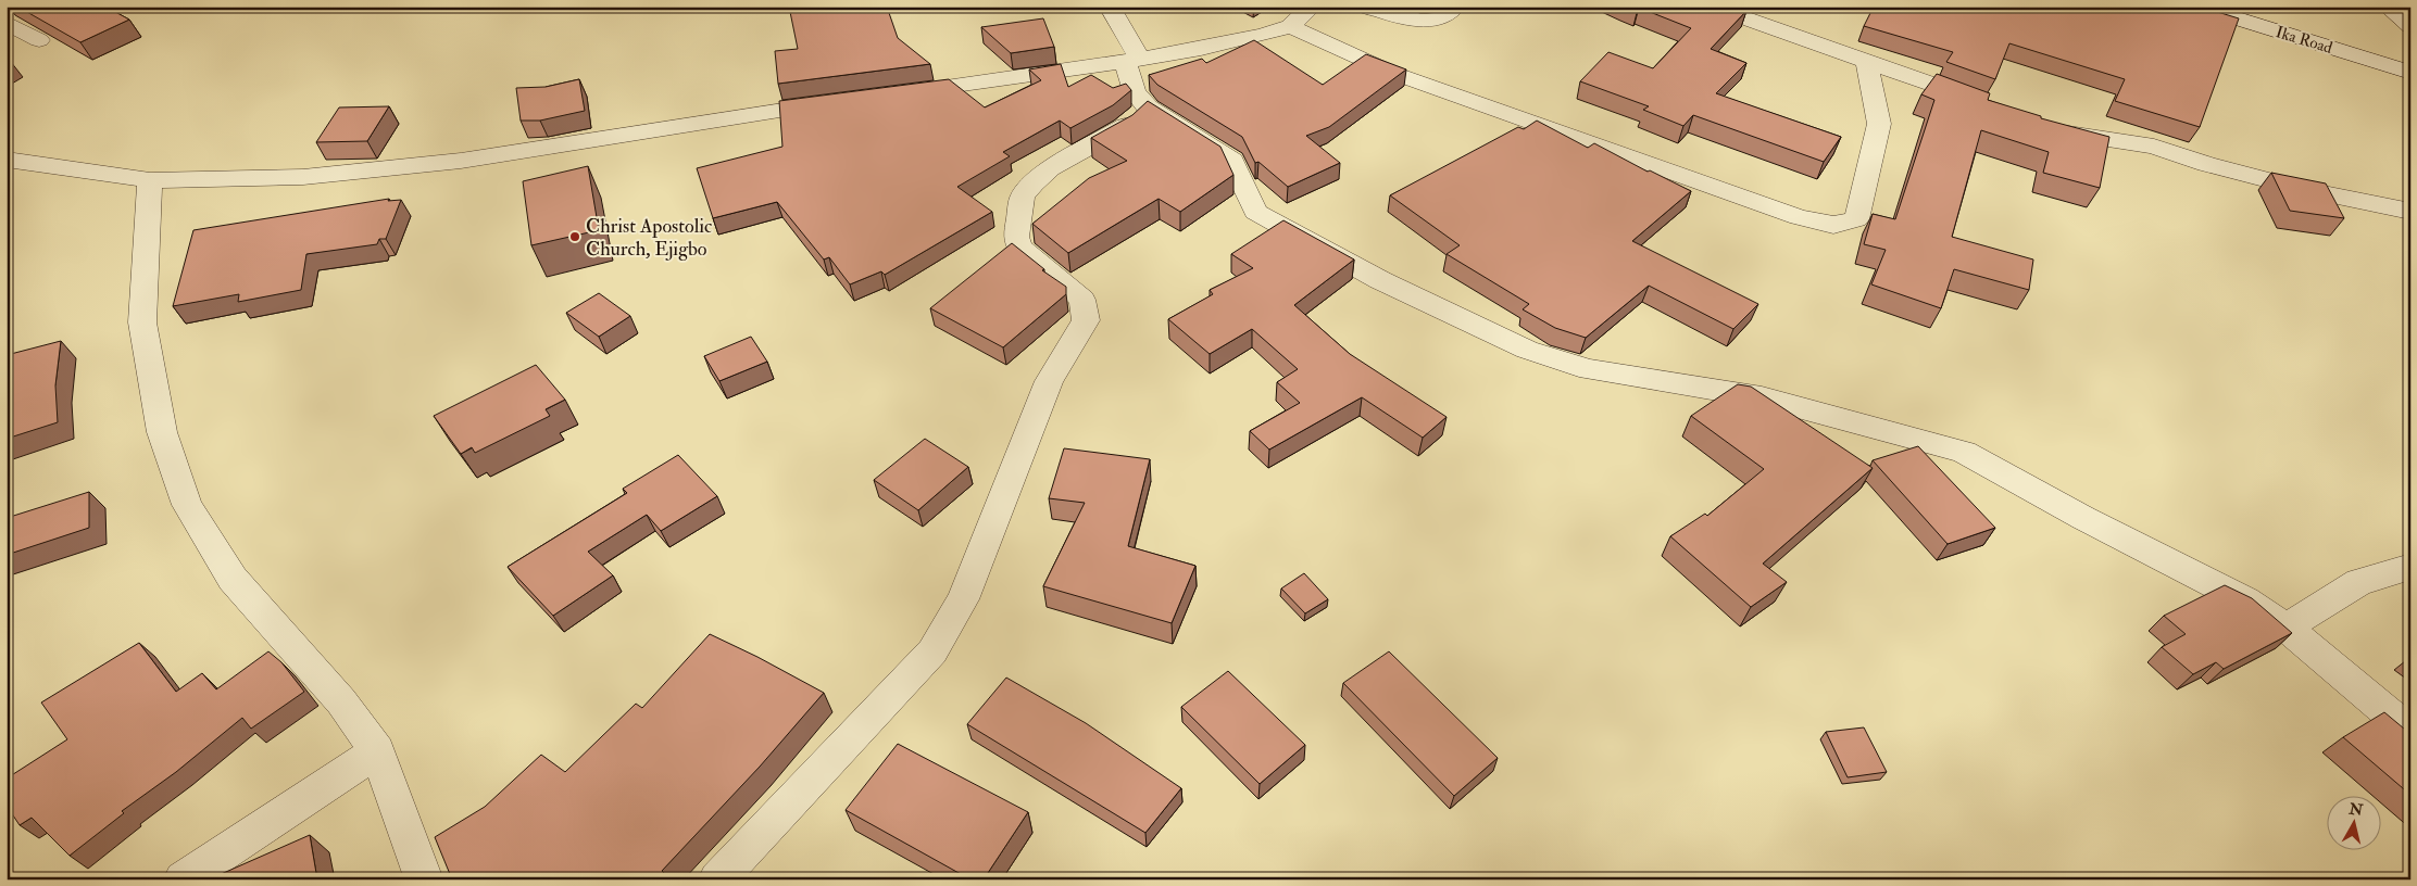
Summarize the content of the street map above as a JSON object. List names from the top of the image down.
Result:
{
  "streets": {
    "street": ["Ika Road"]
  },
  "places": ["Christ Apostolic Church, Ejigbo"],
  "north": "top"
}
